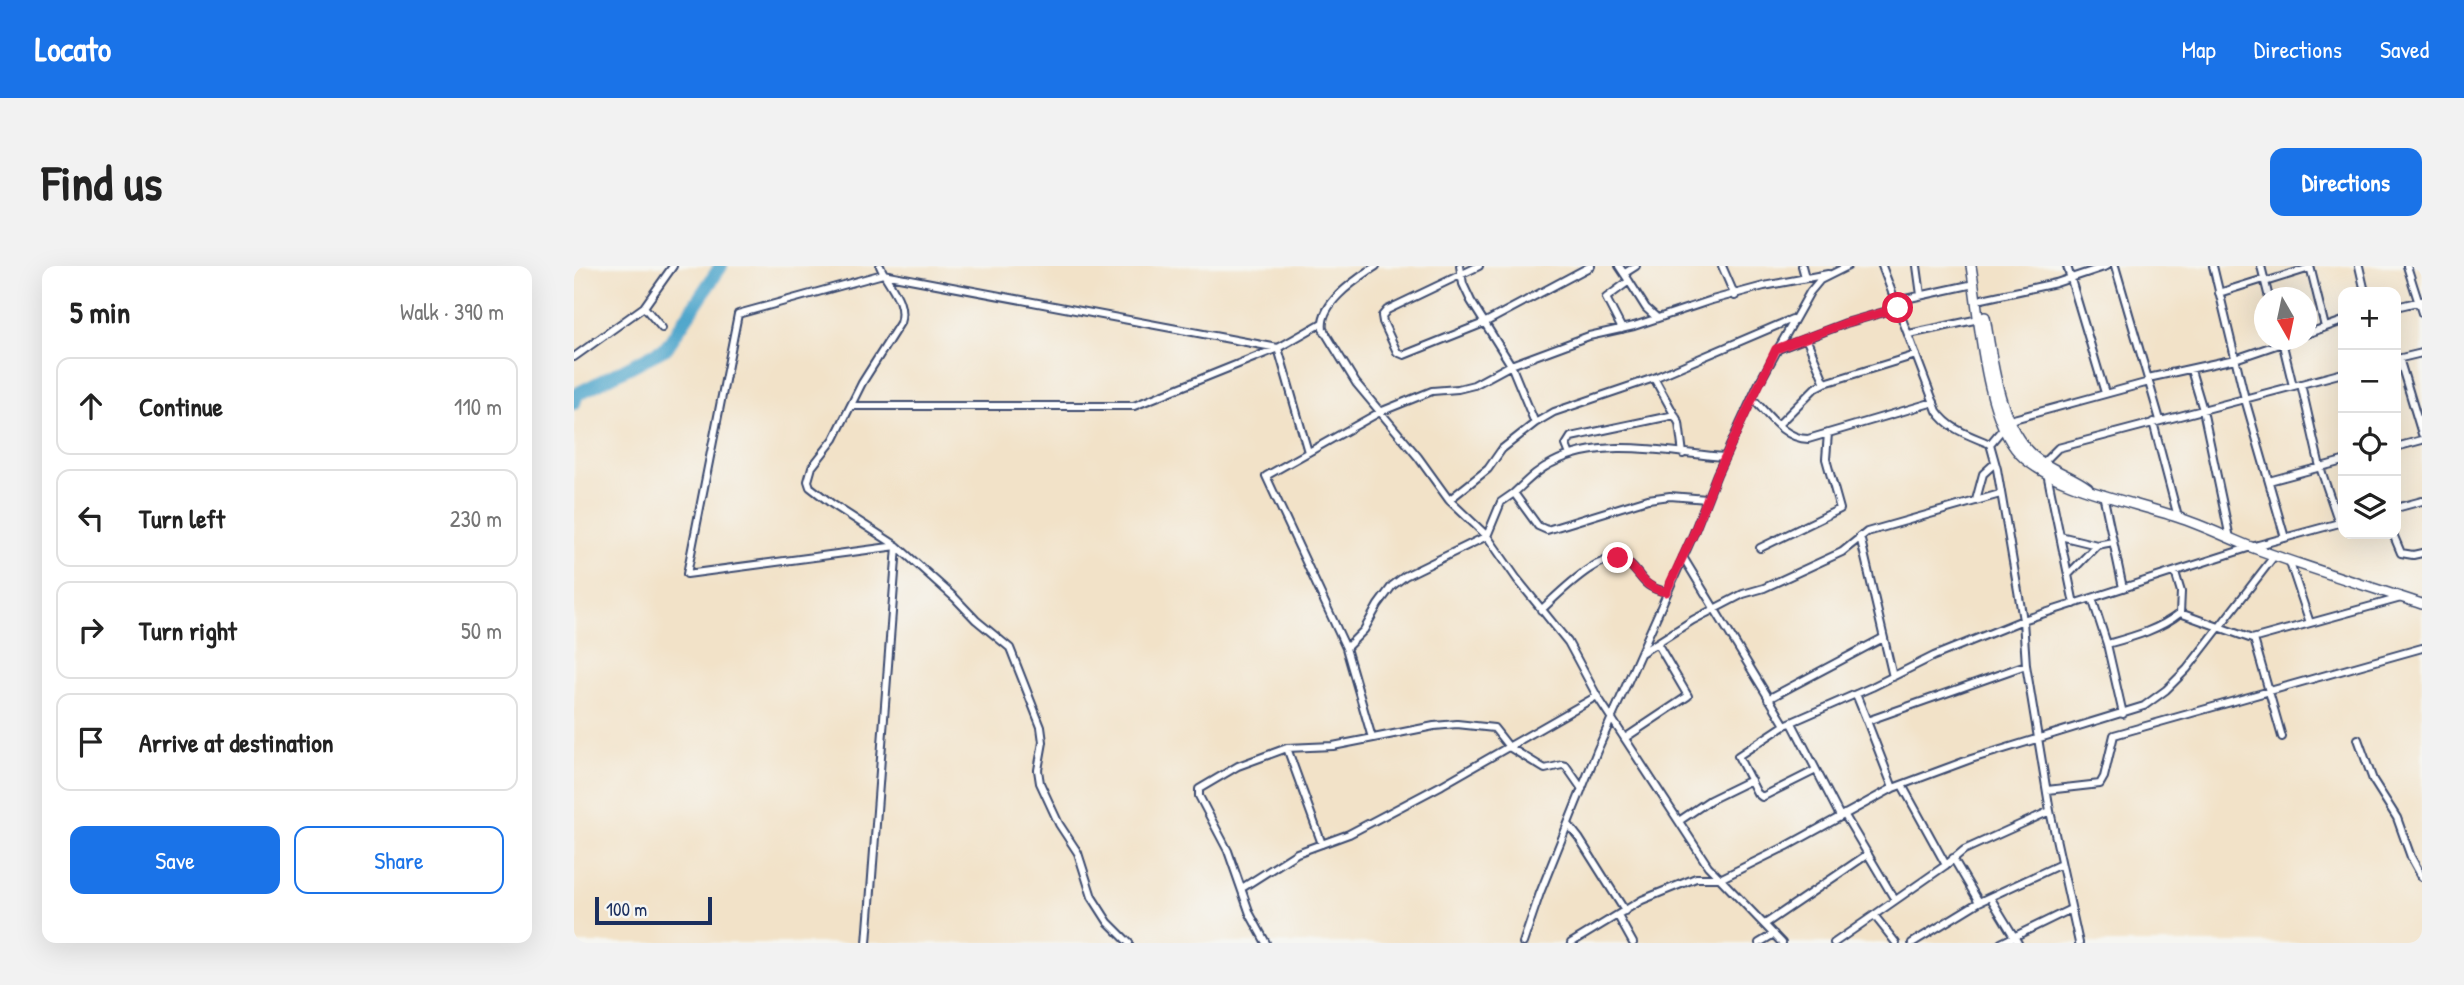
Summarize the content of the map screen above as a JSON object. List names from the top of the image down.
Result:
{
  "scale_bar": "100 m",
  "north": "bottom",
  "page": {
    "header": "Locato",
    "nav": ["Map", "Directions", "Saved"],
    "buttons": [
      "Directions",
      ["Save", "Share"]
    ],
    "title": "Find us",
    "heading": ["5 min", "Walk · 390 m"],
    "map_buttons": ["+", "−"],
    "list": [
      ["Continue", "110 m"],
      ["Turn left", "230 m"],
      ["Turn right", "50 m"],
      "Arrive at destination"
    ],
    "scale": "100 m"
  }
}
